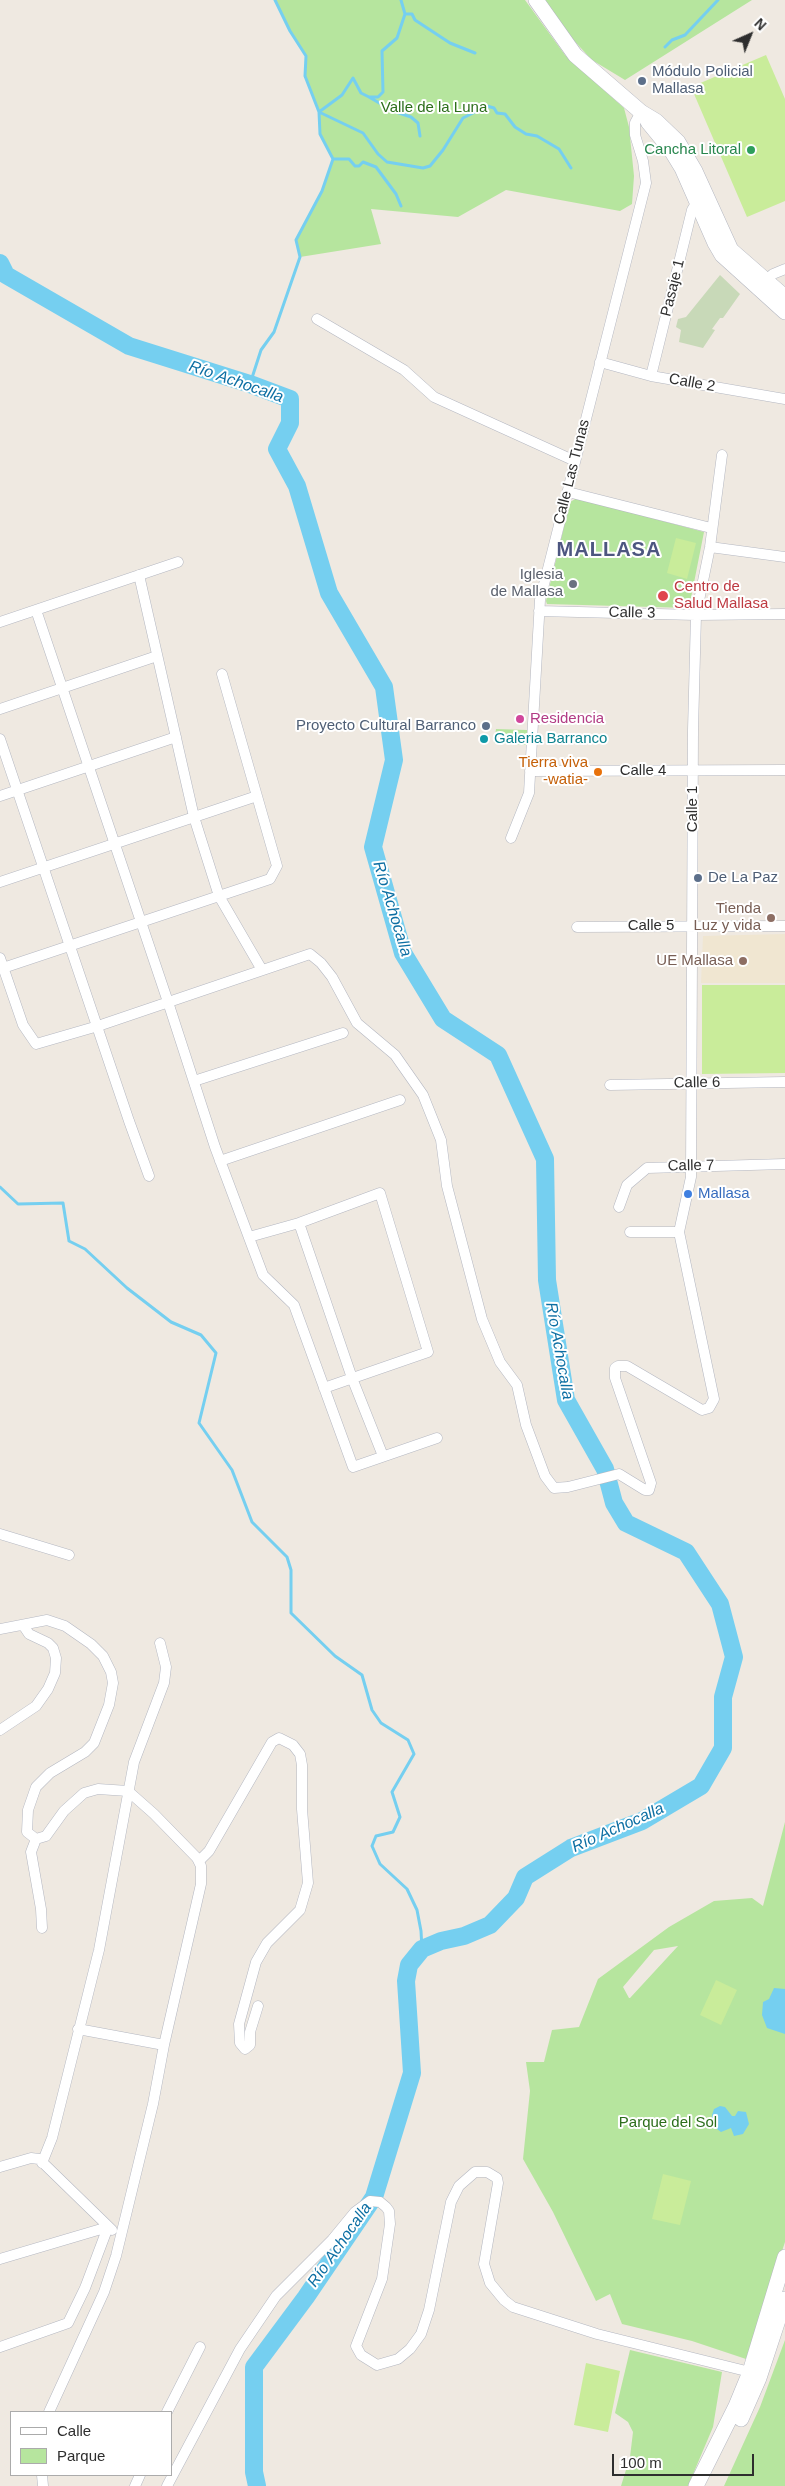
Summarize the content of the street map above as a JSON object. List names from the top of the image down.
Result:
{
  "streets": {
    "street": [
      "Pasaje 1",
      "Calle 2",
      "Calle Las Tunas",
      "Calle 3",
      "Calle 4",
      "Calle 1",
      "Calle 5",
      "Calle 6",
      "Calle 7"
    ]
  },
  "crossings": [
    ["Pasaje 1", "Calle 2"],
    ["Calle 2", "Calle Las Tunas"],
    ["Calle Las Tunas", "Calle 3"],
    ["Calle Las Tunas", "Calle 4"],
    ["Calle 3", "Calle 1"],
    ["Calle 4", "Calle 1"],
    ["Calle 1", "Calle 5"],
    ["Calle 1", "Calle 6"],
    ["Calle 1", "Calle 7"]
  ],
  "districts": ["MALLASA"],
  "water": ["Río Achocalla"],
  "parks": ["Valle de la Luna", "Parque del Sol"],
  "places": [
    "Módulo Policial Mallasa",
    "Cancha Litoral",
    "Iglesia de Mallasa",
    "Centro de Salud Mallasa",
    "Residencia",
    "Proyecto Cultural Barranco",
    "Galeria Barranco",
    "Tierra viva -watia-",
    "De La Paz",
    "Tienda Luz y vida",
    "UE Mallasa",
    "Mallasa"
  ],
  "legend": ["Calle", "Parque"],
  "scale_bar": "100 m",
  "north": "top right"
}
